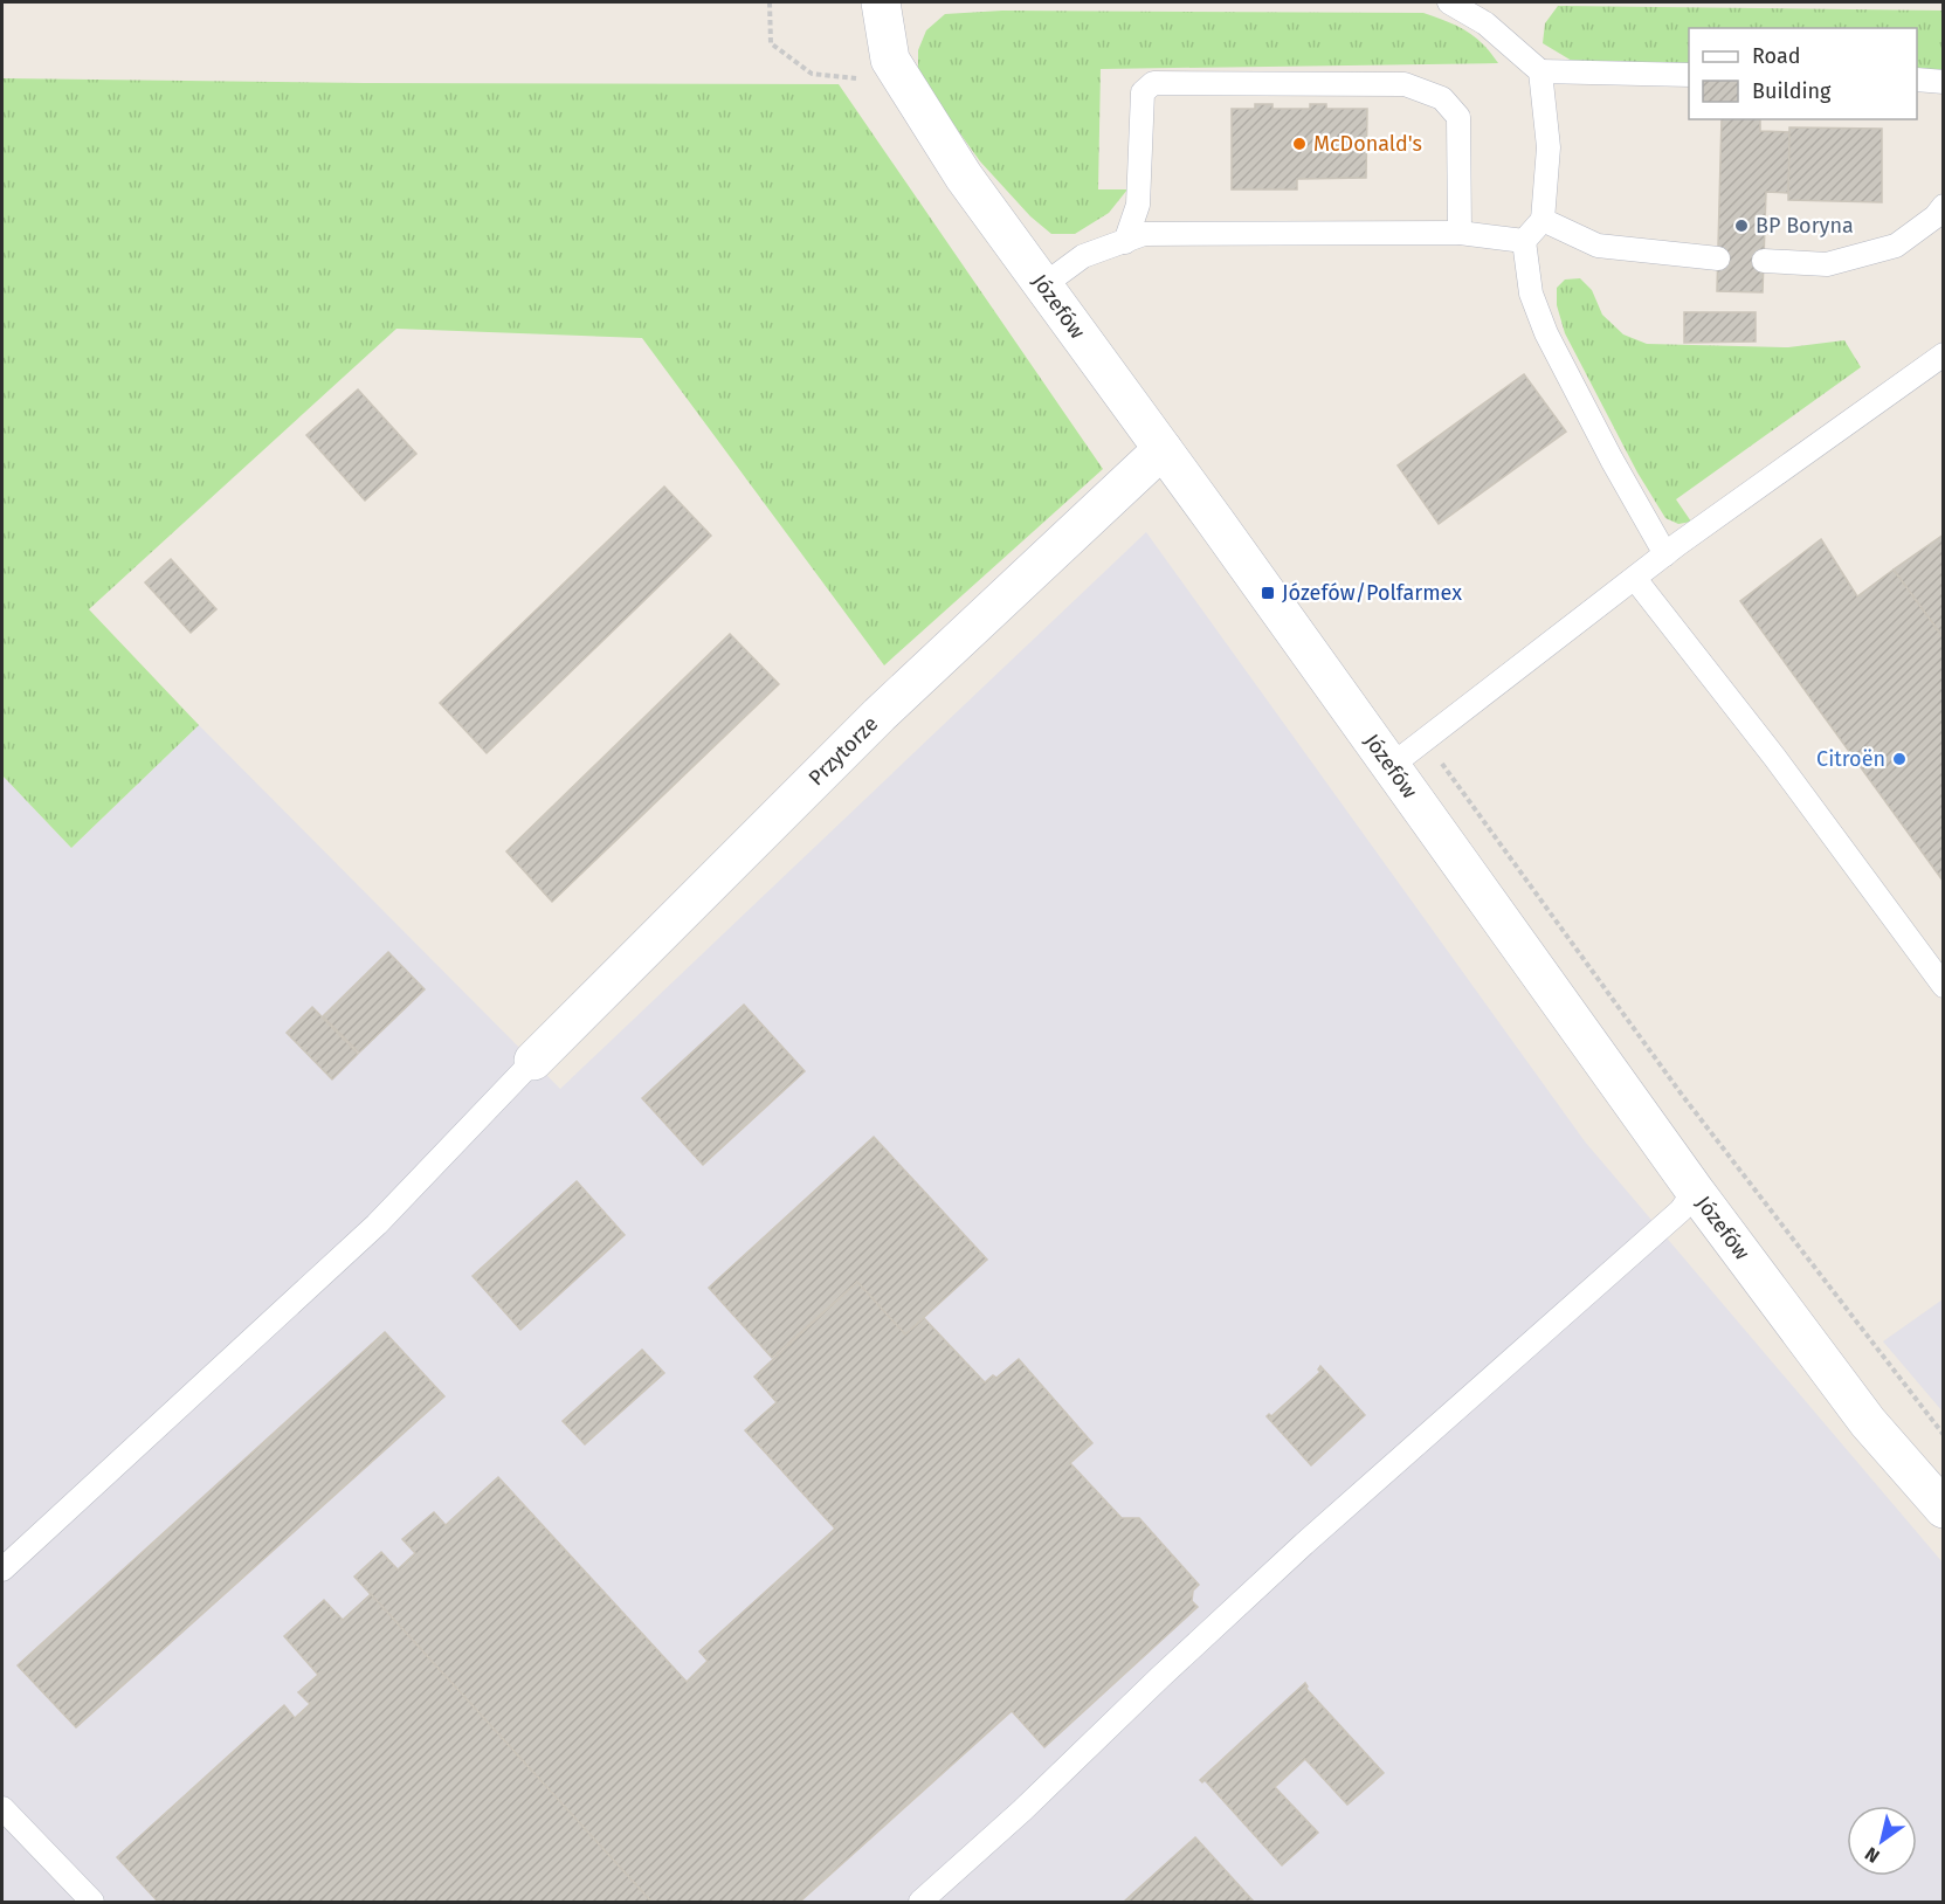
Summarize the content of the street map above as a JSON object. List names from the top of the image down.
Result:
{
  "streets": {
    "street": ["Józefów", "Przytorze"]
  },
  "crossings": [
    ["Józefów", "Przytorze"]
  ],
  "places": {
    "other": ["McDonald's", "BP Boryna", "Citroën"],
    "transit": ["Józefów/Polfarmex"]
  },
  "legend": ["Road", "Building"],
  "north": "bottom left"
}
